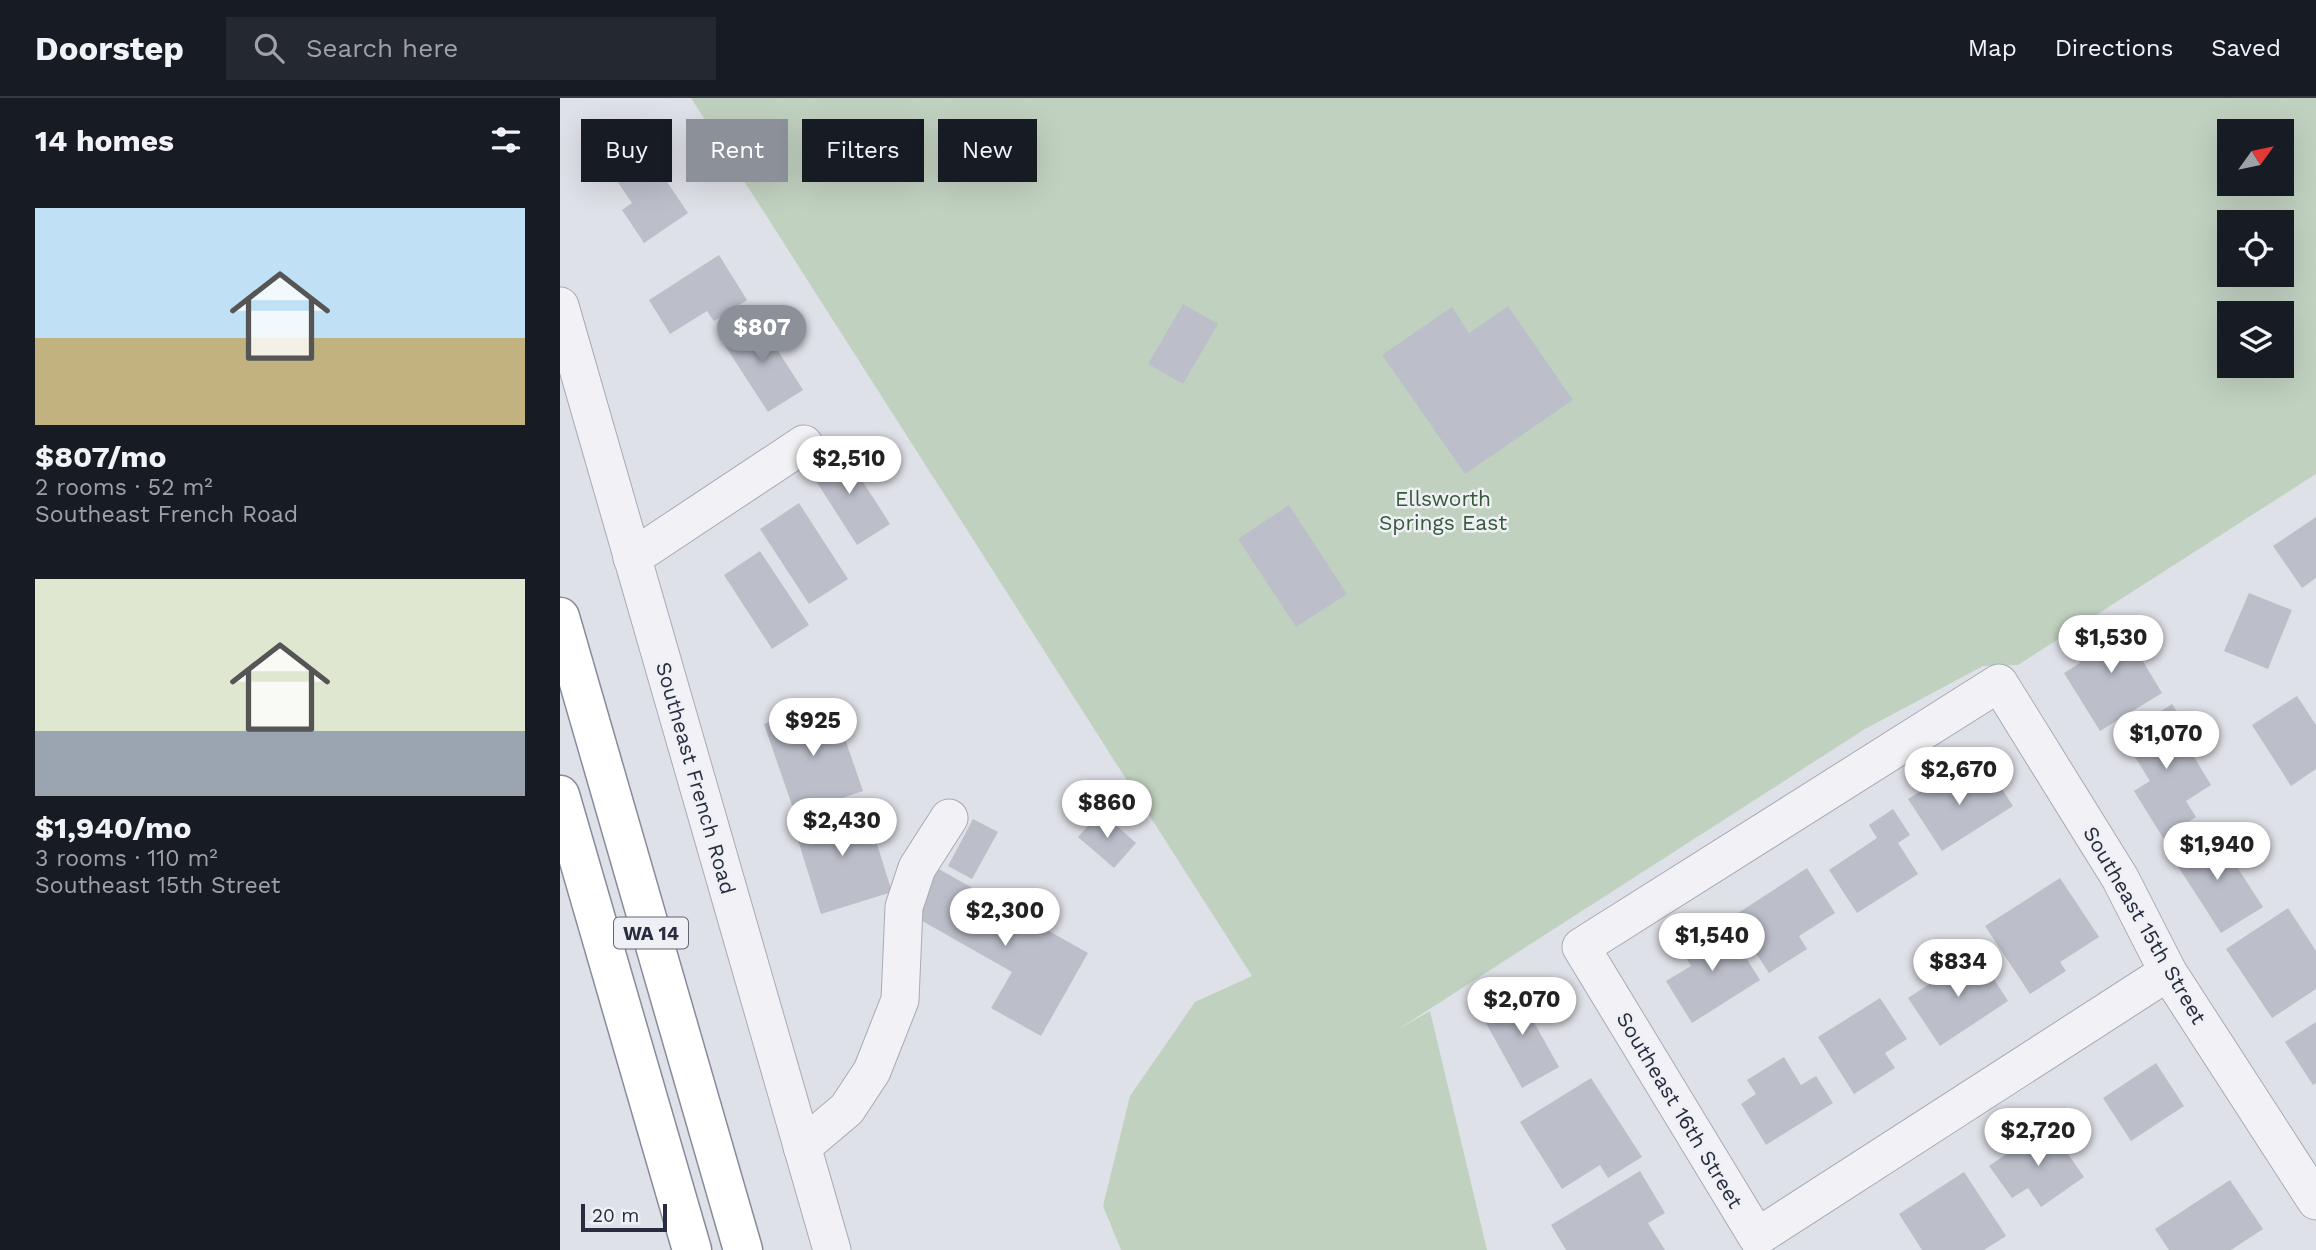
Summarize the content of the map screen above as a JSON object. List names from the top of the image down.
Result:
{
  "streets": {
    "highway": ["WA 14"],
    "street": ["Southeast French Road", "Southeast 15th Street", "Southeast 16th Street"]
  },
  "crossings": [
    ["Southeast 15th Street", "Southeast 16th Street"]
  ],
  "parks": ["Ellsworth Springs East"],
  "scale_bar": "20 m",
  "north": "top right",
  "page": {
    "header": "Doorstep",
    "search": "Search here",
    "nav": ["Map", "Directions", "Saved"],
    "heading": "14 homes",
    "chip": [
      "Buy",
      "Rent",
      "Filters",
      "New"
    ],
    "list": [
      {
        "name": "$807/mo",
        "note": "2 rooms · 52 m² · Southeast French Road"
      },
      {
        "name": "$1,940/mo",
        "note": "3 rooms · 110 m² · Southeast 15th Street"
      }
    ],
    "price": [
      "$807",
      "$2,510",
      "$1,530",
      "$925",
      "$1,070",
      "$2,670",
      "$860",
      "$2,430",
      "$1,940",
      "$2,300",
      "$1,540",
      "$834",
      "$2,070",
      "$2,720"
    ],
    "scale": "20 m"
  }
}
